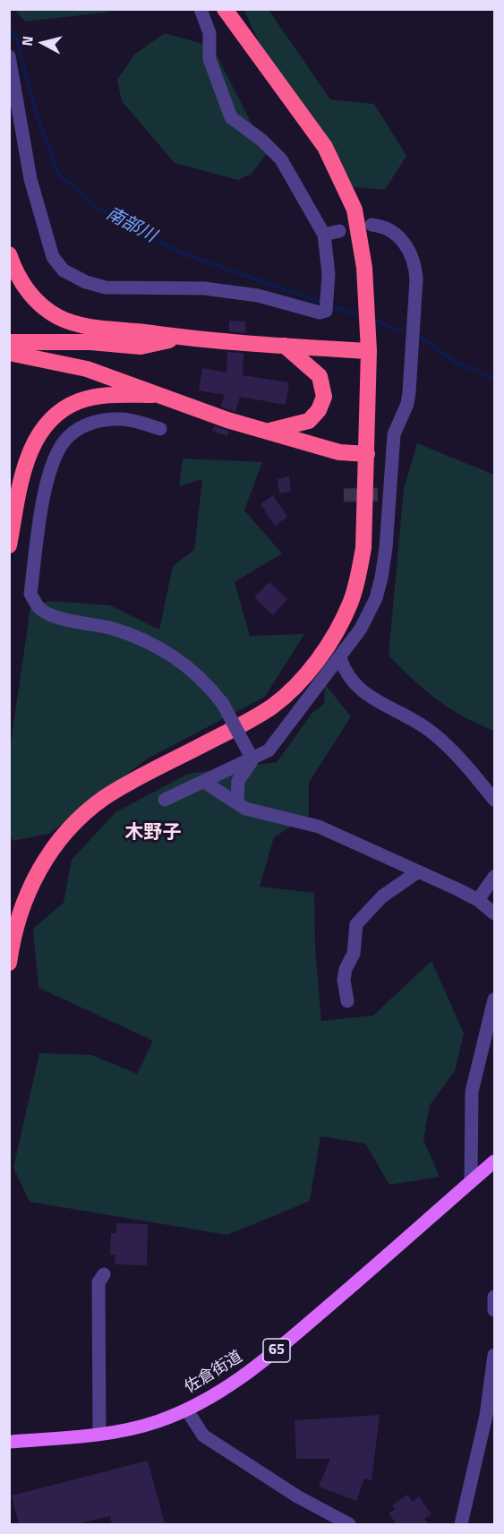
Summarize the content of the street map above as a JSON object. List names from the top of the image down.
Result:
{
  "streets": {
    "main road": ["65", "佐倉街道"]
  },
  "districts": ["木野子"],
  "water": ["南部川"],
  "north": "left"
}
